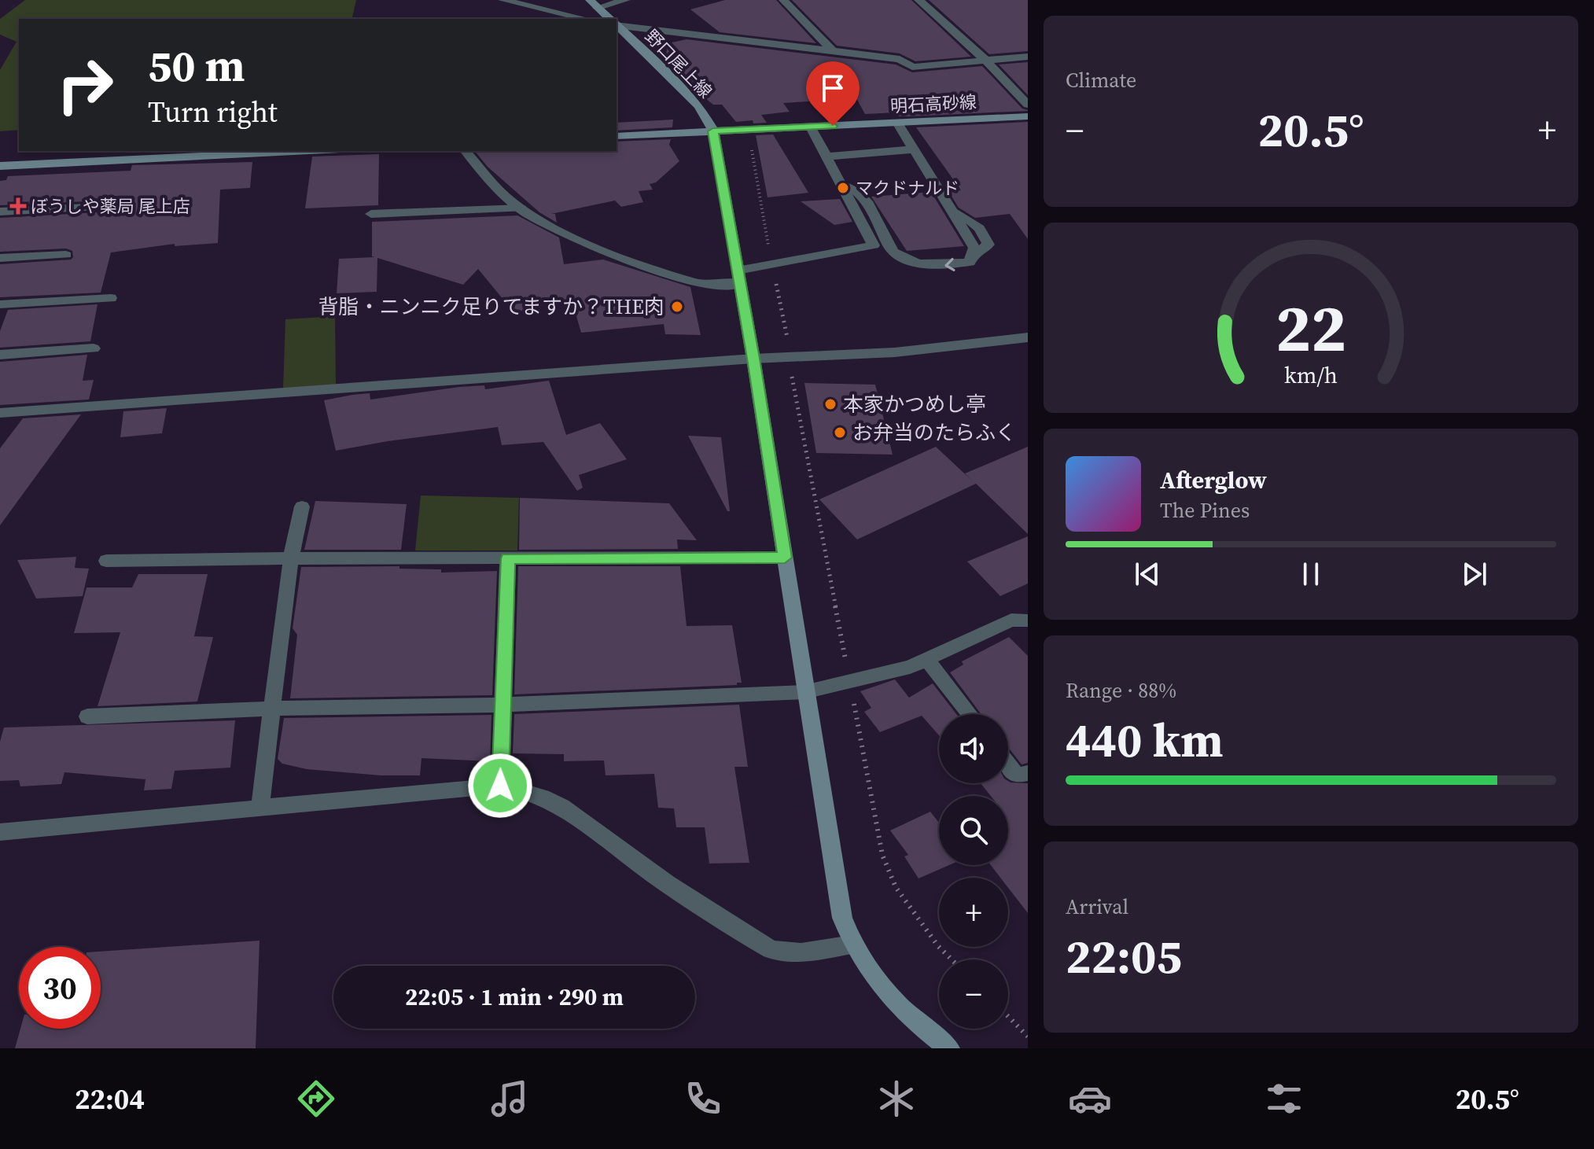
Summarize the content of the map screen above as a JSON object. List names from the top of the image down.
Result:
{
  "streets": {
    "main road": ["野口尾上線", "明石高砂線"]
  },
  "crossings": [
    ["野口尾上線", "明石高砂線"]
  ],
  "places": {
    "other": [
      "マクドナルド",
      "背脂・ニンニク足りてますか？THE肉",
      "本家かつめし亭",
      "お弁当のたらふく"
    ],
    "health": ["ぼうしや薬局 尾上店"]
  },
  "page": {
    "tile": [
      "Climate",
      ["Range · 88%", "440 km"],
      ["Arrival", "22:05"]
    ],
    "turn": ["50 m", "Turn right"],
    "heat": ["−", "20.5°", "+"],
    "song": ["Afterglow", "The Pines"],
    "map_buttons": ["+", "−"],
    "limit": "30",
    "trip": "22:05 · 1 min · 290 m",
    "tabs": ["22:04", "20.5°"],
    "gauge": ["22", "km/h"]
  }
}
